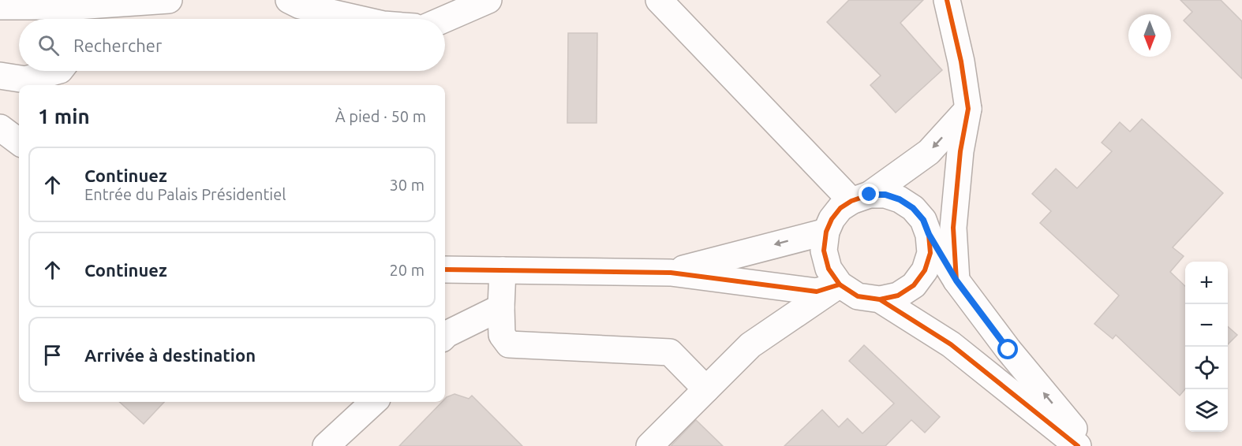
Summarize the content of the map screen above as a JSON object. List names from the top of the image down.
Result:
{
  "north": "bottom",
  "page": {
    "search": "Rechercher",
    "heading": ["1 min", "À pied · 50 m"],
    "list": [
      ["Continuez", "Entrée du Palais Présidentiel", "30 m"],
      ["Continuez", "20 m"],
      "Arrivée à destination"
    ],
    "map_buttons": ["+", "−"]
  }
}
